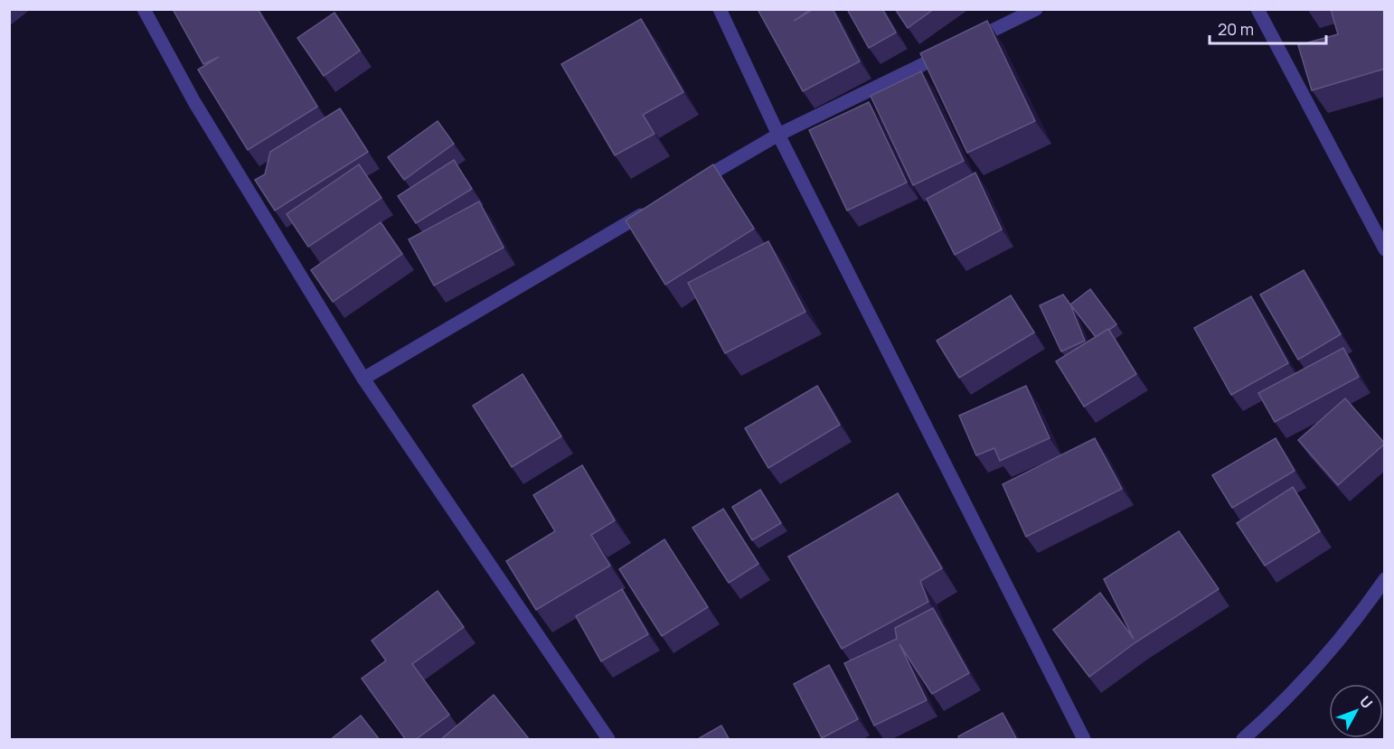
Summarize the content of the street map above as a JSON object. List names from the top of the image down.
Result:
{
  "scale_bar": "20 m",
  "north": "top right"
}
